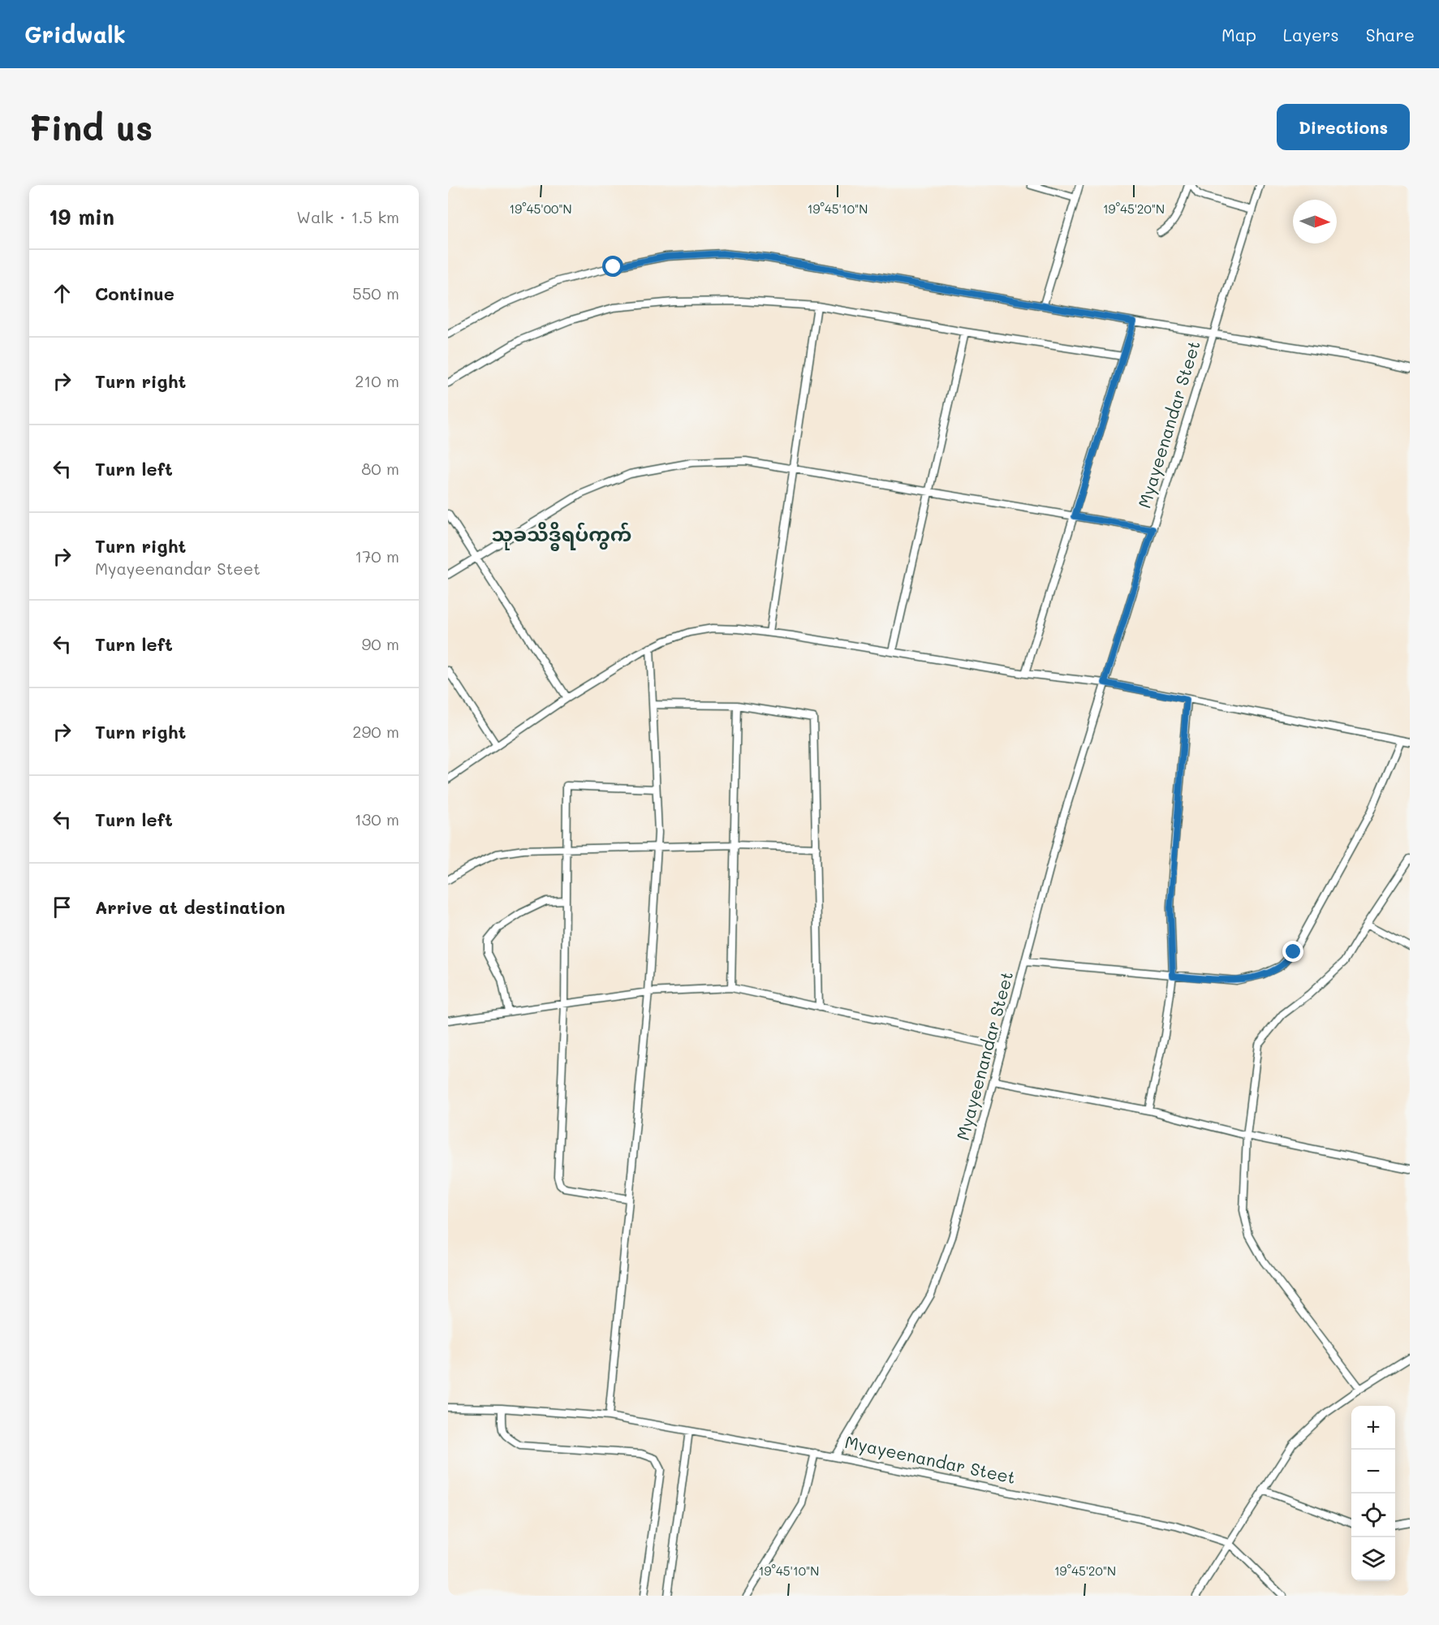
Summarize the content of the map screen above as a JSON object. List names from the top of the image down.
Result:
{
  "streets": {
    "street": ["Myayeenandar Steet"]
  },
  "districts": ["သုခသိဒ္ဓိရပ်ကွက်"],
  "north": "right",
  "page": {
    "header": "Gridwalk",
    "nav": ["Map", "Layers", "Share"],
    "buttons": "Directions",
    "title": "Find us",
    "heading": ["19 min", "Walk · 1.5 km"],
    "list": [
      ["Continue", "550 m"],
      ["Turn right", "210 m"],
      ["Turn left", "80 m"],
      ["Turn right", "Myayeenandar Steet", "170 m"],
      ["Turn left", "90 m"],
      ["Turn right", "290 m"],
      ["Turn left", "130 m"],
      "Arrive at destination"
    ],
    "map_buttons": ["+", "−"]
  },
  "coordinates": ["19°45'00\"N", "19°45'10\"N", "19°45'20\"N"]
}
